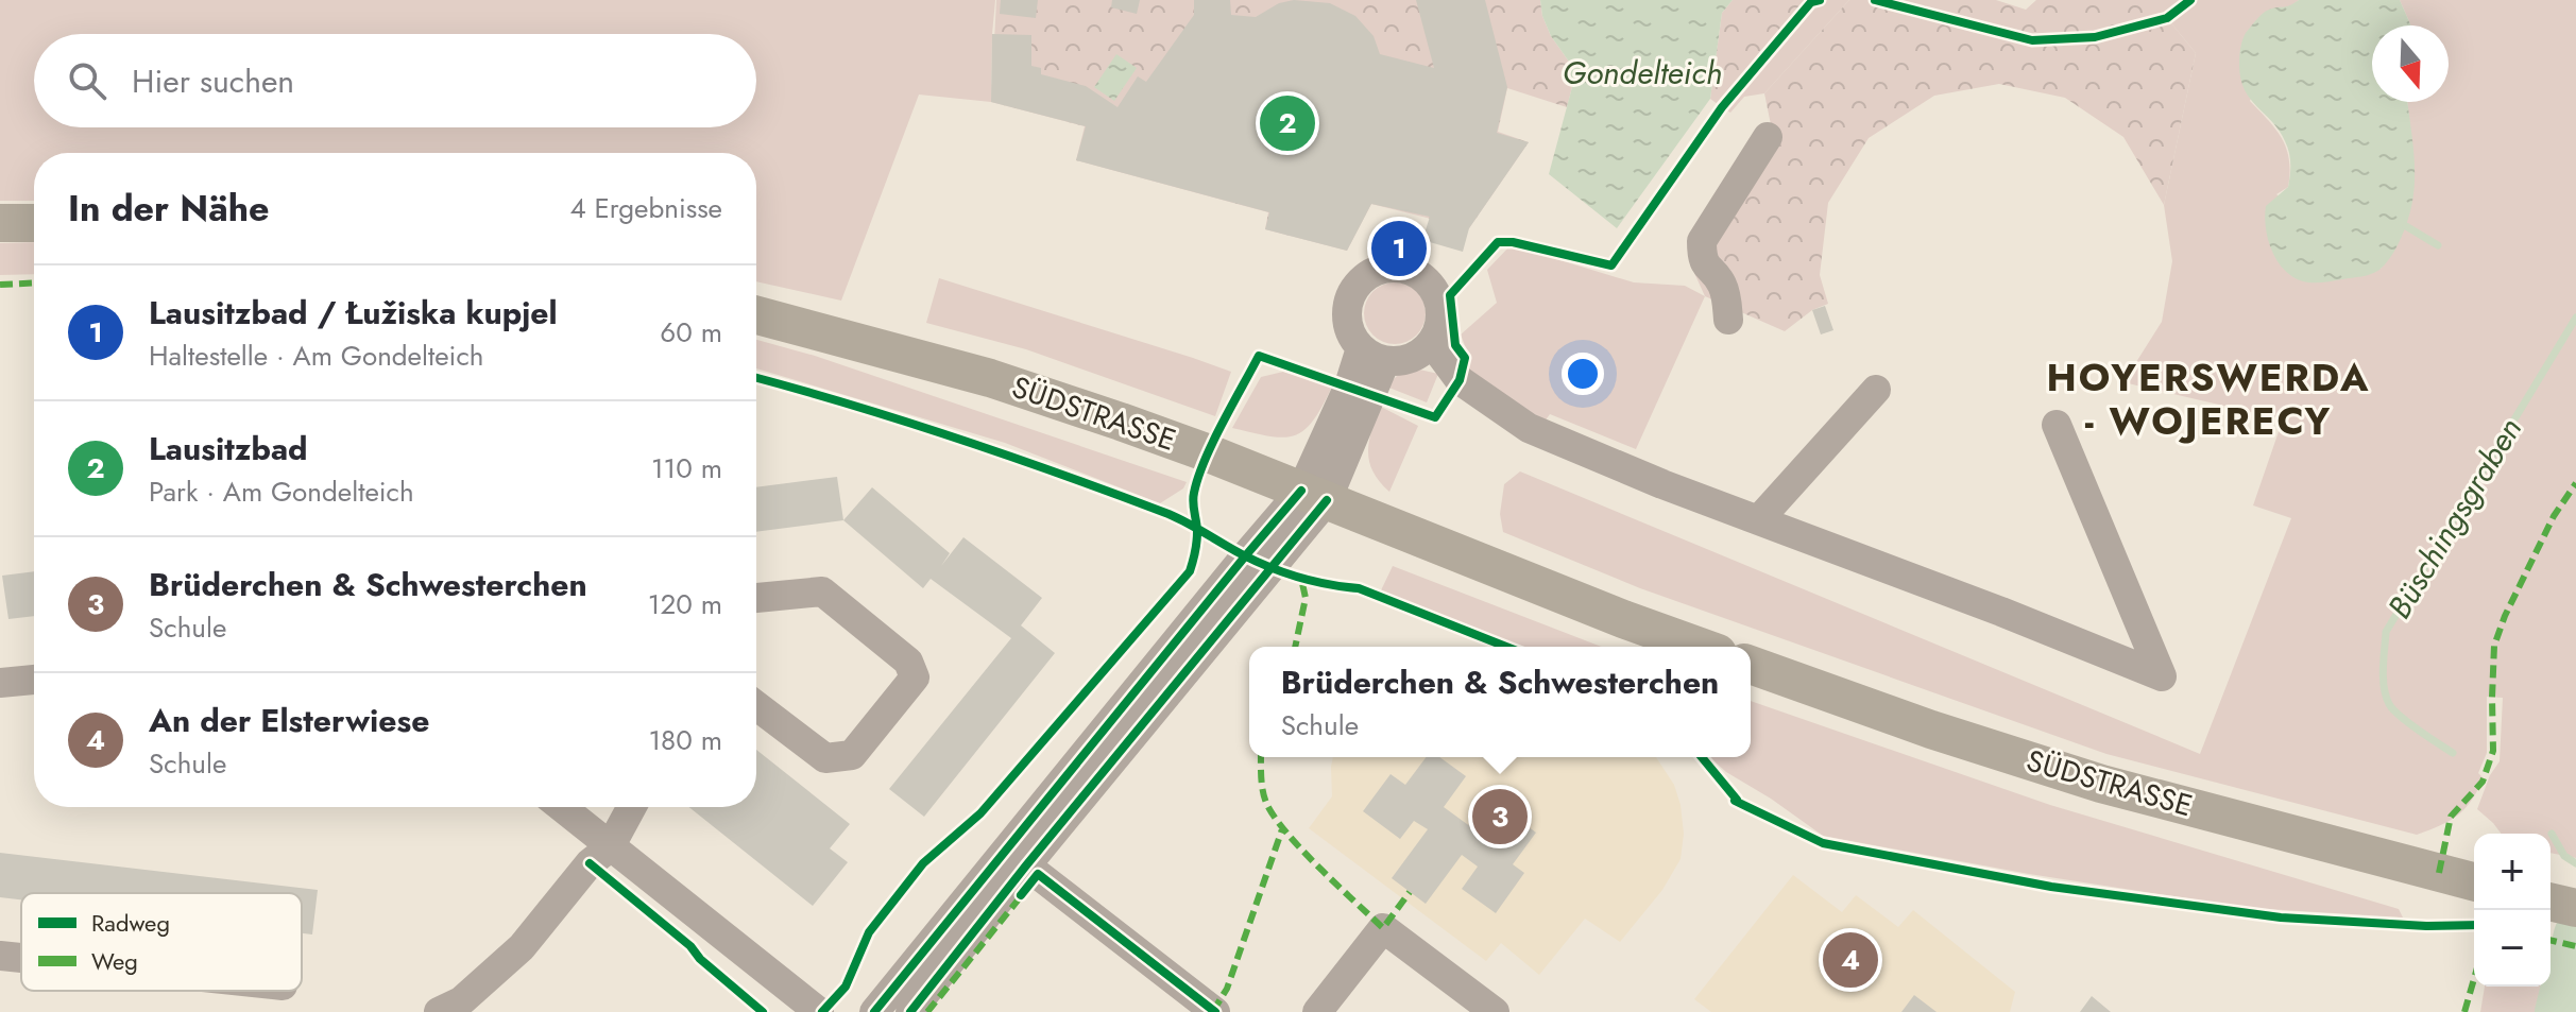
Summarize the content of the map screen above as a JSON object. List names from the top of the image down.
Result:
{
  "streets": {
    "main road": ["SÜDSTRASSE"]
  },
  "districts": ["HOYERSWERDA - WOJERECY"],
  "water": ["Gondelteich", "Büschingsgraben"],
  "legend": ["Radweg", "Weg"],
  "north": "bottom",
  "page": {
    "search": "Hier suchen",
    "pins": [
      "2",
      "1",
      "3",
      "4"
    ],
    "heading": ["In der Nähe", "4 Ergebnisse"],
    "list": [
      {
        "mark": "1",
        "name": "Lausitzbad / Łužiska kupjel",
        "note": "Haltestelle · Am Gondelteich",
        "value": "60 m"
      },
      {
        "mark": "2",
        "name": "Lausitzbad",
        "note": "Park · Am Gondelteich",
        "value": "110 m"
      },
      {
        "mark": "3",
        "name": "Brüderchen & Schwesterchen",
        "note": "Schule",
        "value": "120 m"
      },
      {
        "mark": "4",
        "name": "An der Elsterwiese",
        "note": "Schule",
        "value": "180 m"
      }
    ],
    "popup": ["Brüderchen & Schwesterchen", "Schule"],
    "map_buttons": ["+", "−"]
  }
}
